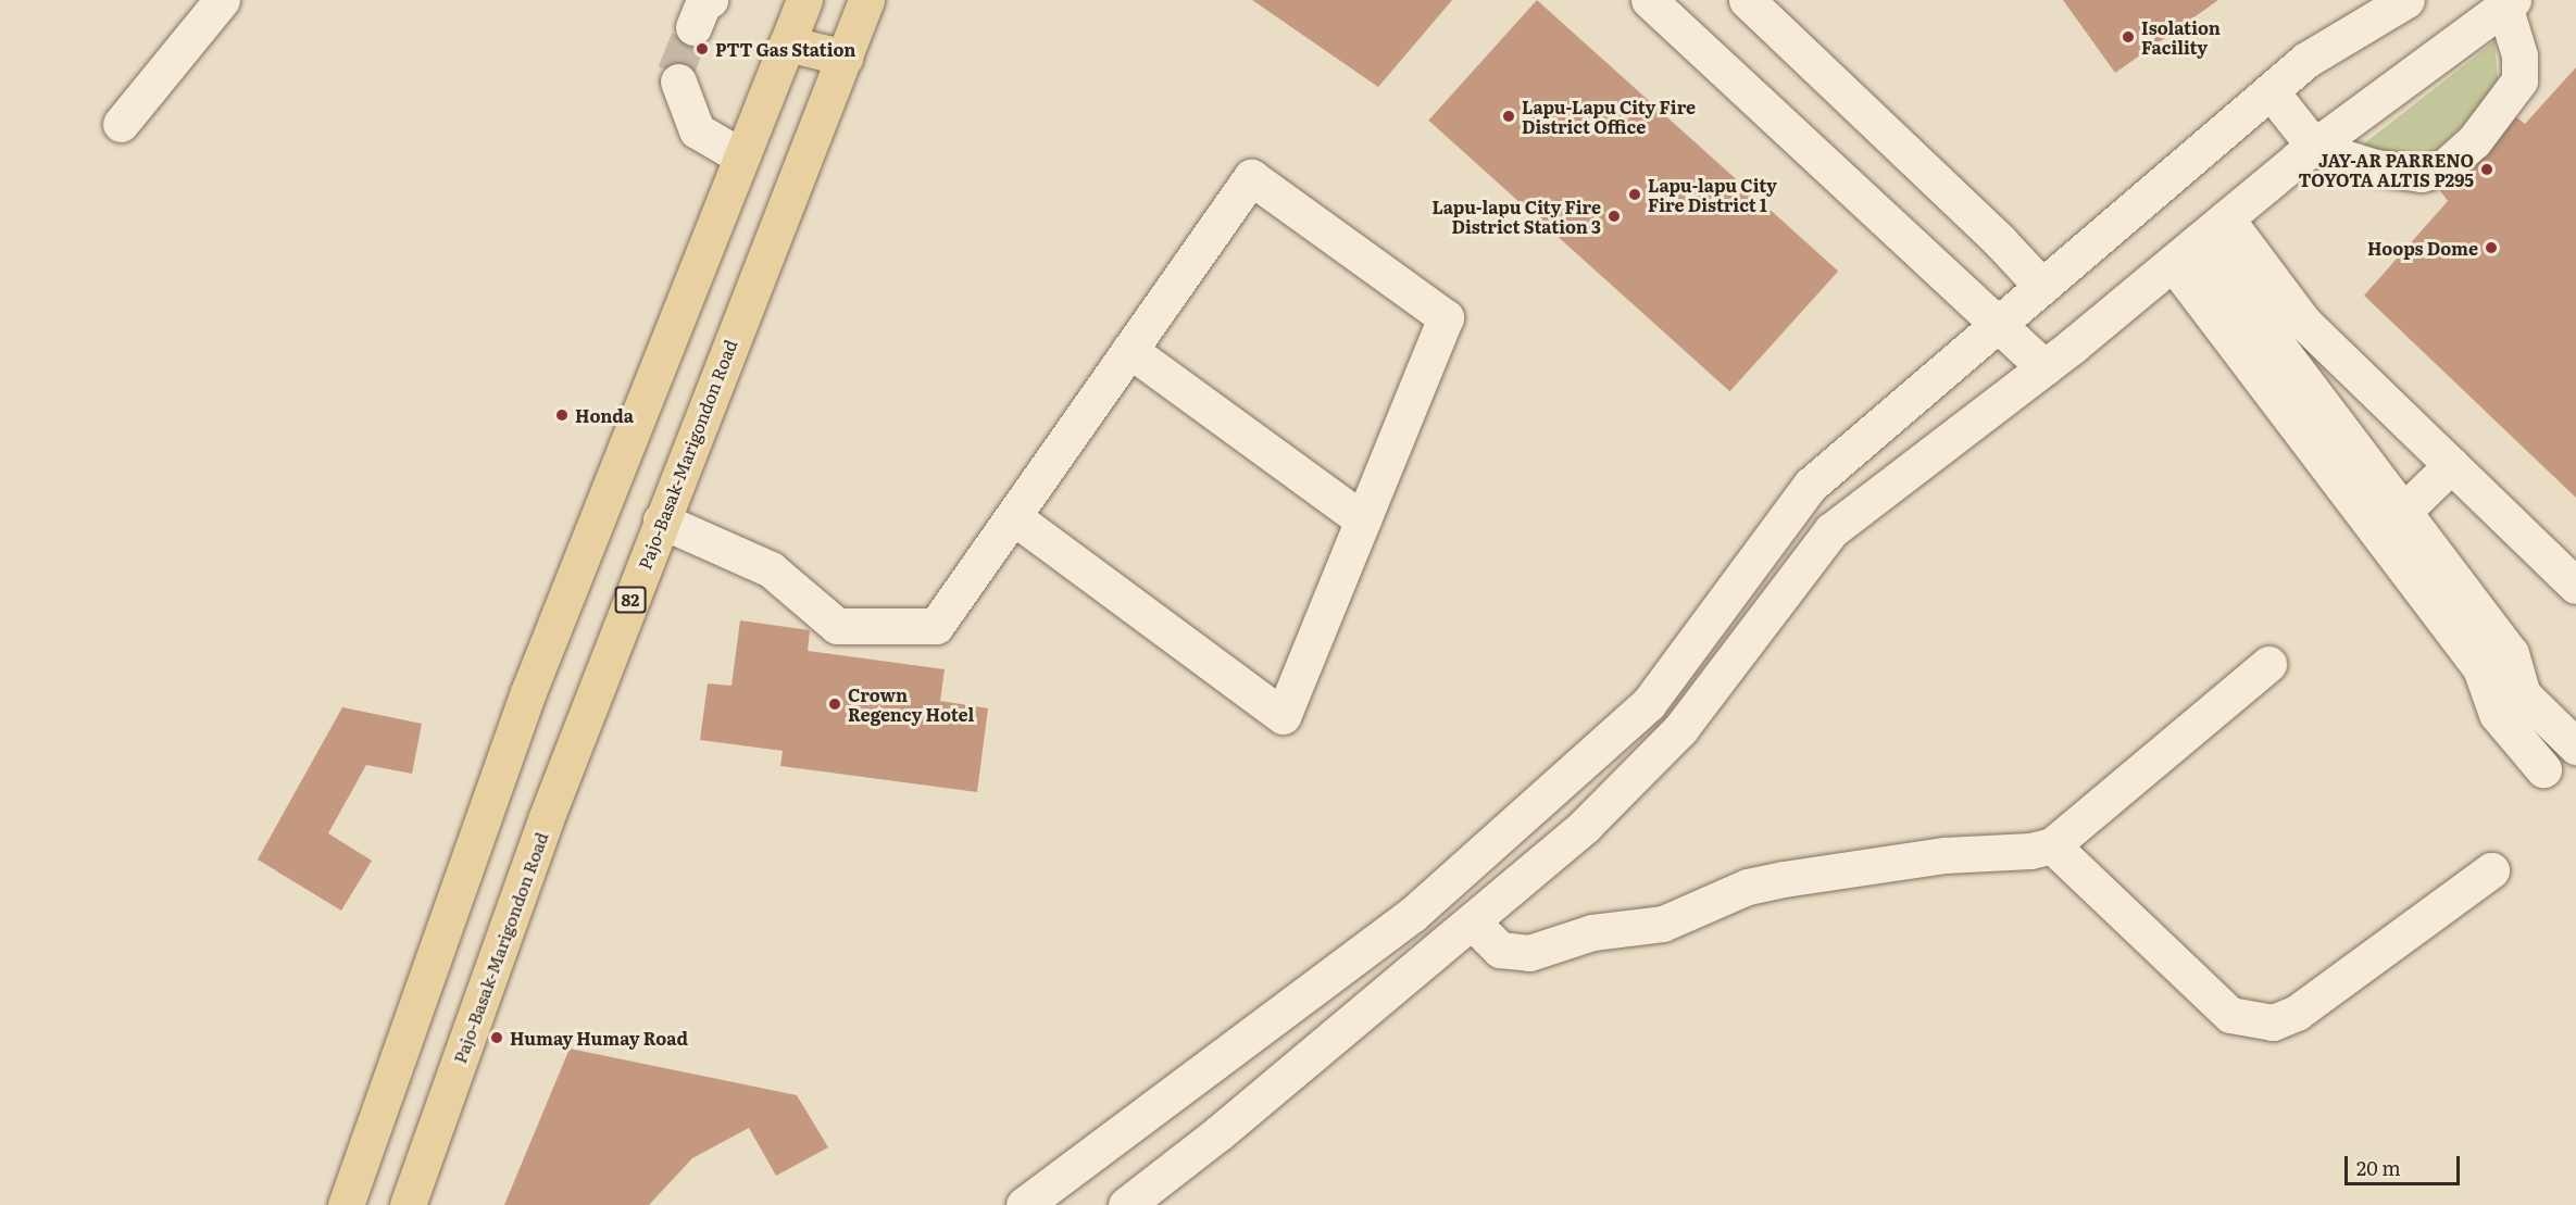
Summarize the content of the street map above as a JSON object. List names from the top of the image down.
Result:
{
  "streets": {
    "main road": ["Pajo-Basak-Marigondon Road", "82"]
  },
  "places": [
    "Isolation Facility",
    "PTT Gas Station",
    "Lapu-Lapu City Fire District Office",
    "JAY-AR PARRENO TOYOTA ALTIS P295",
    "Lapu-lapu City Fire District 1",
    "Lapu-lapu City Fire District Station 3",
    "Hoops Dome",
    "Honda",
    "Crown Regency Hotel",
    "Humay Humay Road"
  ],
  "scale_bar": "20 m"
}
